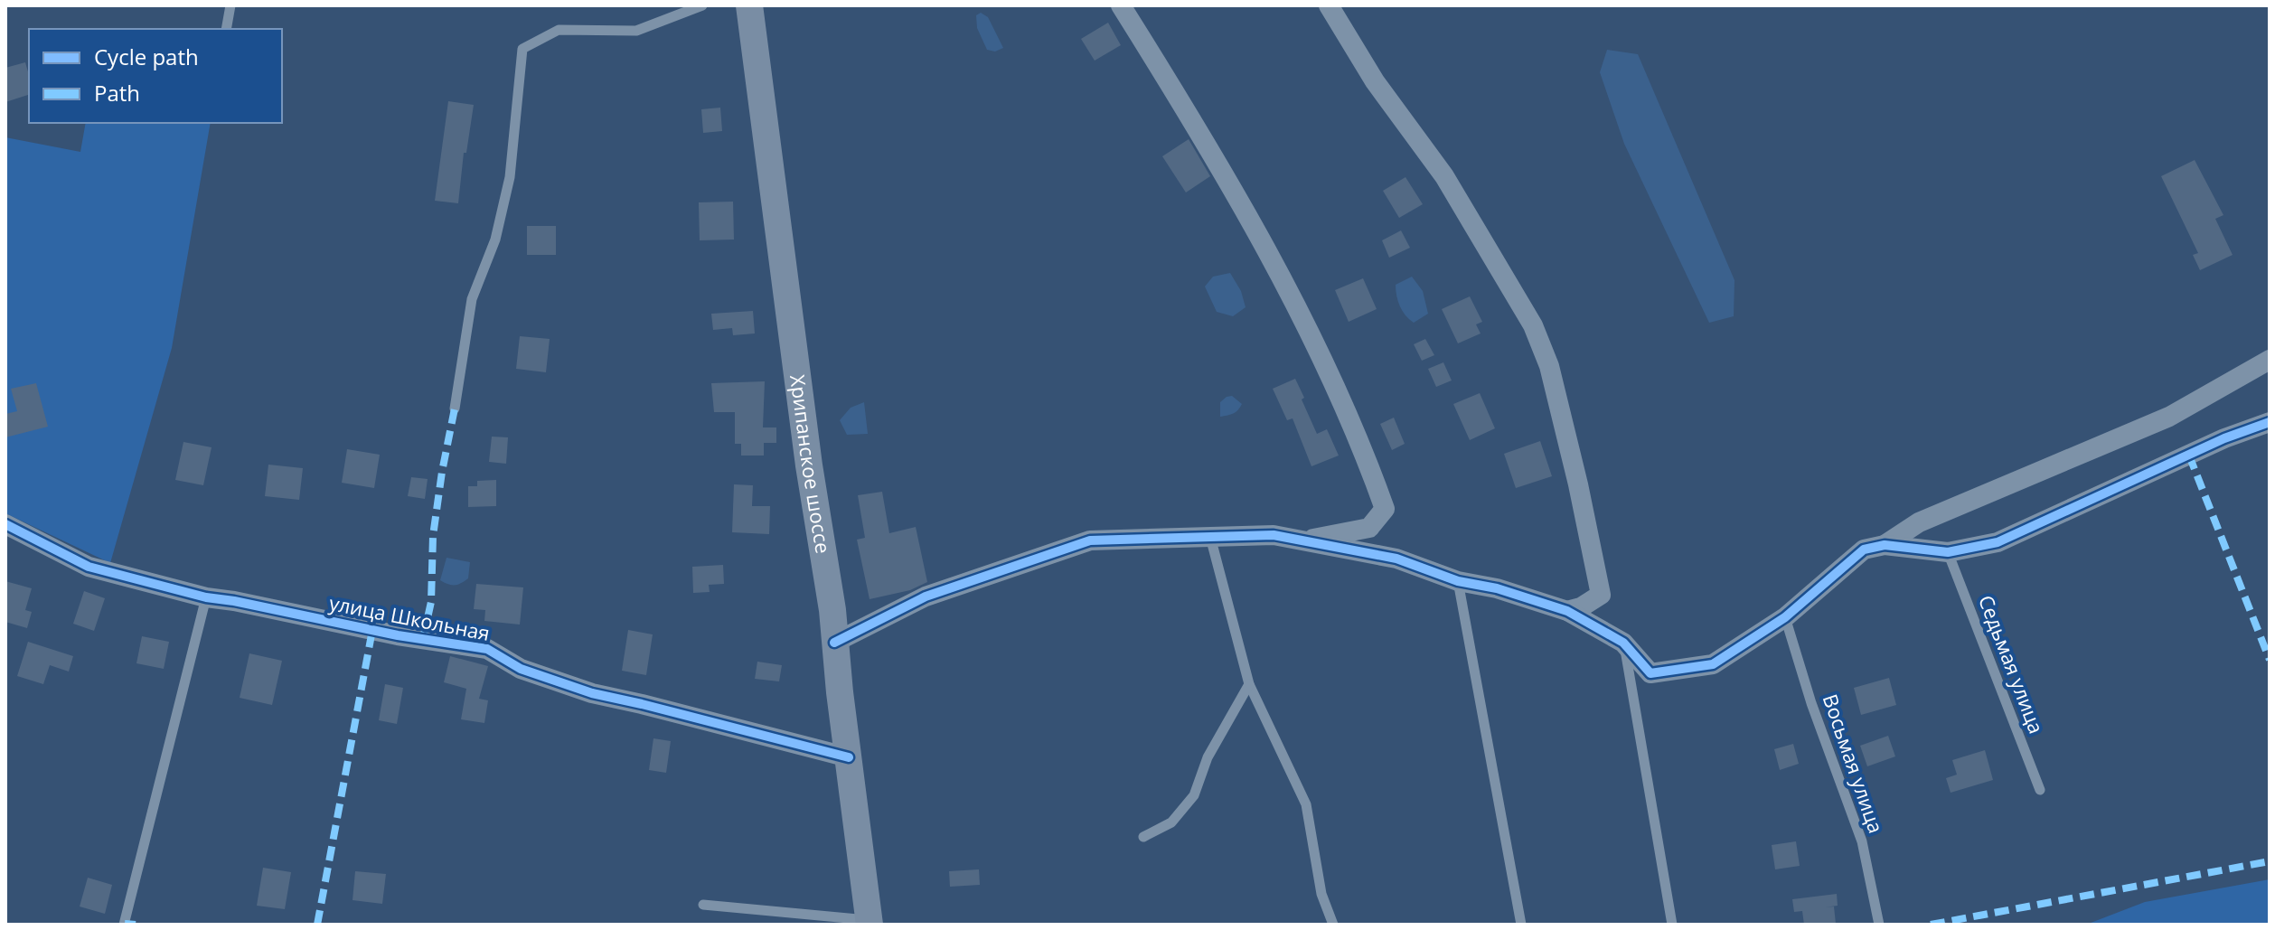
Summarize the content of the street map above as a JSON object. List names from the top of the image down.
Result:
{
  "streets": {
    "main road": ["Хрипанское шоссе"],
    "street": ["улица Школьная"],
    "lane": ["Седьмая улица", "Восьмая улица"]
  },
  "crossings": [
    ["Хрипанское шоссе", "улица Школьная"]
  ],
  "legend": ["Cycle path", "Path"]
}
